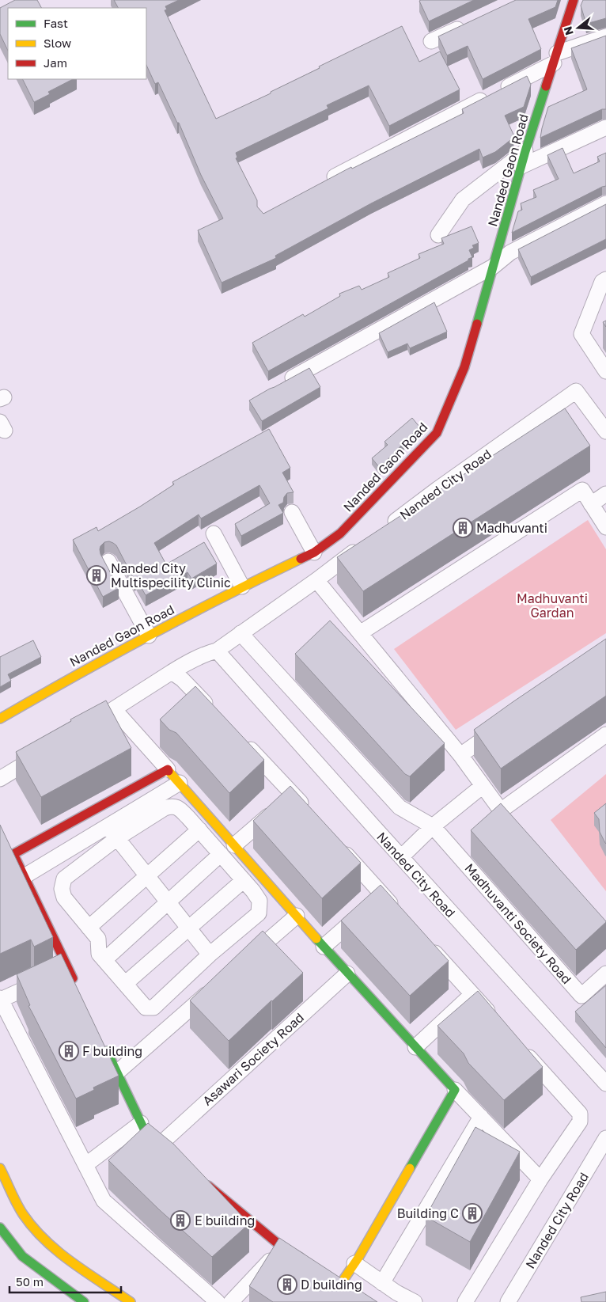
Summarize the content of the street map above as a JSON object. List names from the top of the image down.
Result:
{
  "streets": {
    "street": [
      "Nanded Gaon Road",
      "Nanded City Road",
      "Madhuvanti Society Road",
      "Asawari Society Road"
    ]
  },
  "parks": ["Madhuvanti Gardan"],
  "places": {
    "building": [
      "Madhuvanti",
      "Nanded City Multispecility Clinic",
      "F building",
      "Building C",
      "E building",
      "D building"
    ]
  },
  "legend": ["Fast", "Slow", "Jam"],
  "scale_bar": "50 m",
  "north": "left"
}
